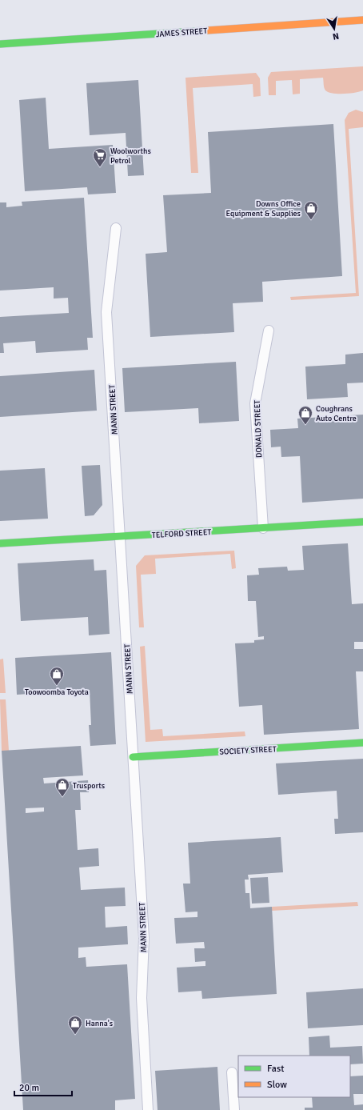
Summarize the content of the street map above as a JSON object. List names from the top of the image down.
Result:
{
  "streets": {
    "main road": ["JAMES STREET", "TELFORD STREET", "SOCIETY STREET"],
    "lane": ["MANN STREET", "DONALD STREET"]
  },
  "crossings": [
    ["MANN STREET", "TELFORD STREET"],
    ["MANN STREET", "SOCIETY STREET"],
    ["DONALD STREET", "TELFORD STREET"]
  ],
  "places": {
    "supermarket": ["Woolworths Petrol"],
    "shop": [
      "Downs Office Equipment & Supplies",
      "Coughrans Auto Centre",
      "Toowoomba Toyota",
      "Trusports",
      "Hanna's"
    ]
  },
  "legend": ["Fast", "Slow"],
  "scale_bar": "20 m",
  "north": "bottom"
}
